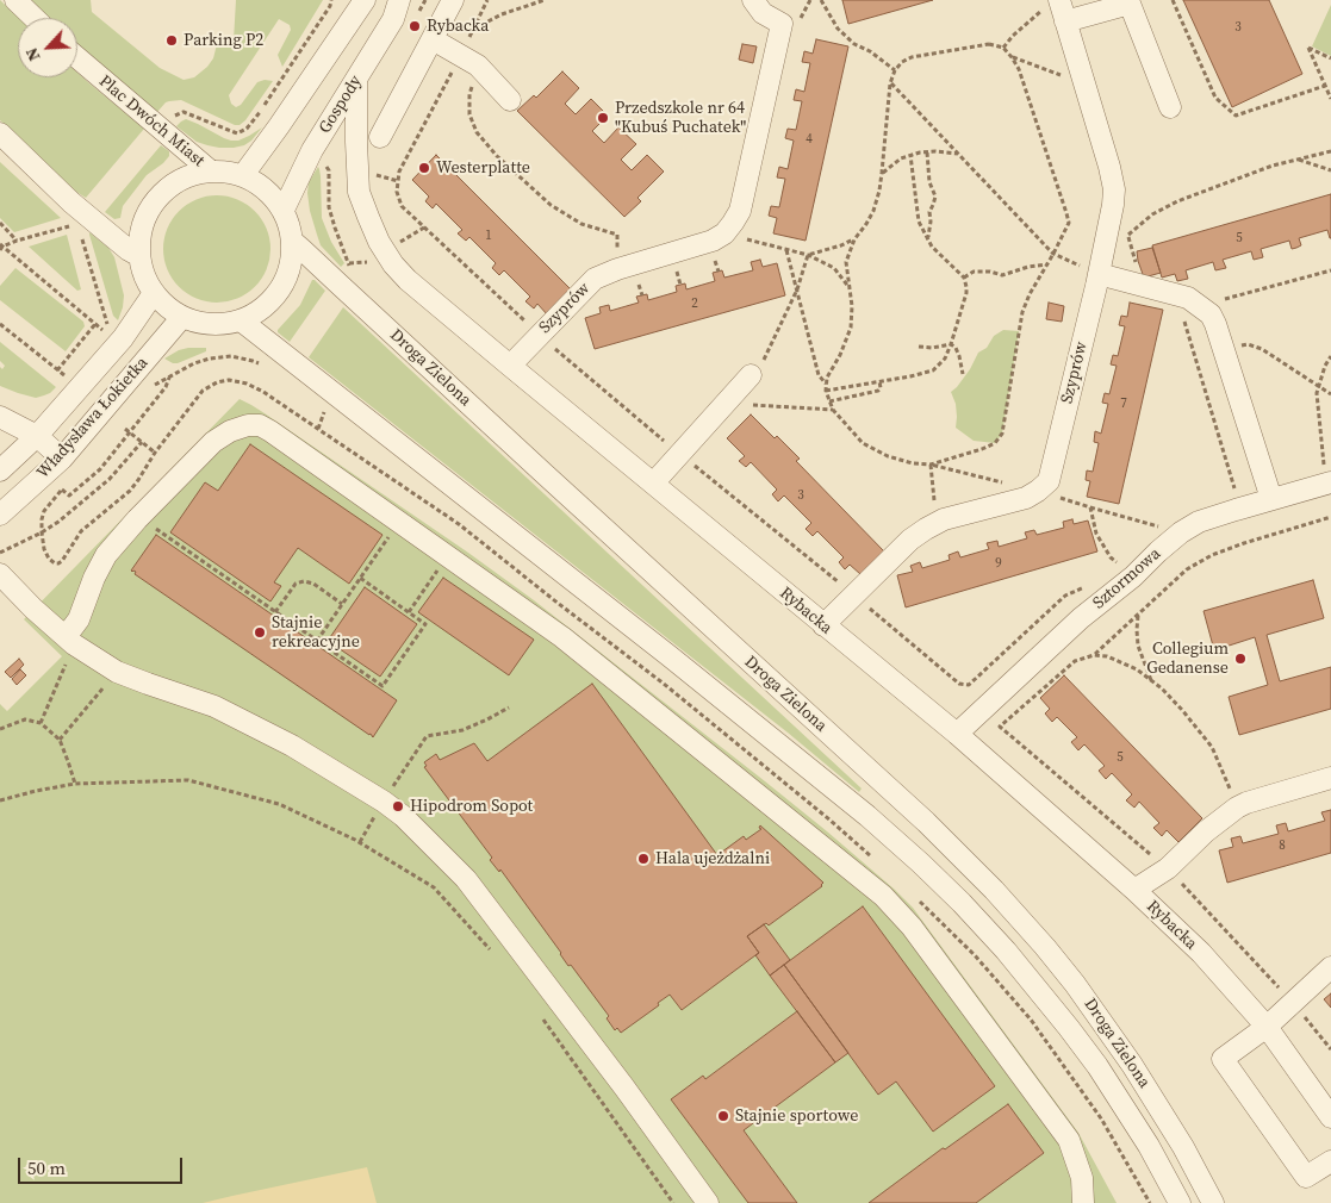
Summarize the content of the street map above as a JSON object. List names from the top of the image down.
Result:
{
  "streets": {
    "street": [
      "Gospody",
      "Plac Dwóch Miast",
      "Szyprów",
      "Droga Zielona",
      "Władysława Łokietka",
      "Sztormowa",
      "Rybacka"
    ]
  },
  "crossings": [
    ["Gospody", "Plac Dwóch Miast"],
    ["Gospody", "Droga Zielona"],
    ["Gospody", "Władysława Łokietka"],
    ["Gospody", "Rybacka"],
    ["Plac Dwóch Miast", "Droga Zielona"],
    ["Plac Dwóch Miast", "Władysława Łokietka"],
    ["Szyprów", "Rybacka"],
    ["Droga Zielona", "Władysława Łokietka"],
    ["Sztormowa", "Rybacka"]
  ],
  "places": [
    "Rybacka",
    "Parking P2",
    "Przedszkole nr 64 \"Kubuś Puchatek\"",
    "Westerplatte",
    "Stajnie rekreacyjne",
    "Collegium Gedanense",
    "Hipodrom Sopot",
    "Hala ujeżdżalni",
    "Stajnie sportowe"
  ],
  "house_numbers": [
    "3",
    "4",
    "1",
    "5",
    "2",
    "7",
    "3",
    "9",
    "5",
    "8"
  ],
  "scale_bar": "50 m",
  "north": "bottom left"
}
